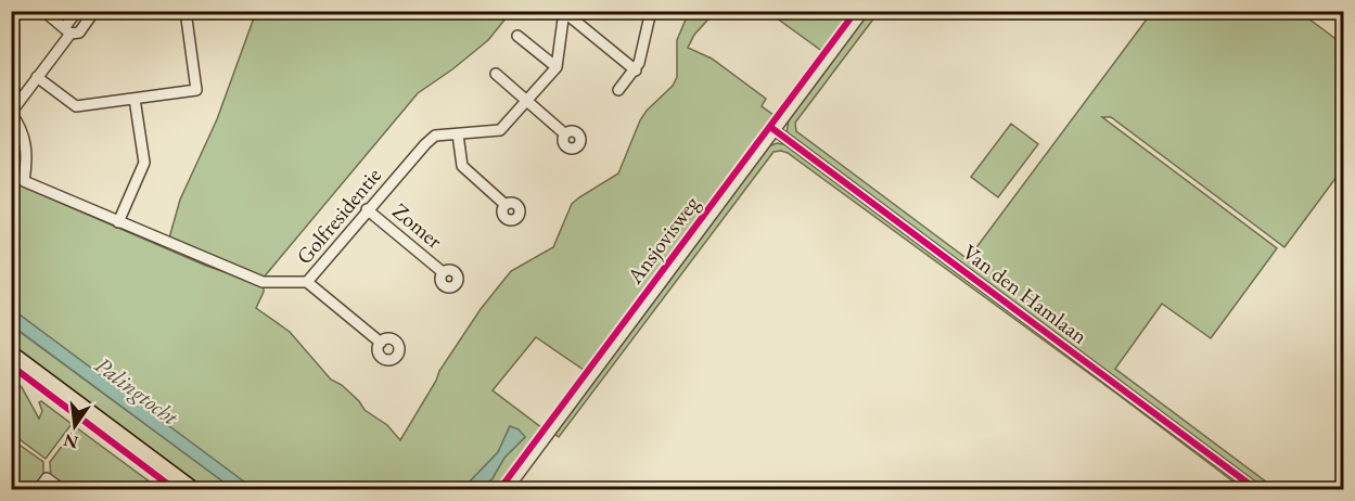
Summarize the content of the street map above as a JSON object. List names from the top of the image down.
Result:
{
  "streets": {
    "street": [
      "Golfresidentie",
      "Zomer",
      "Ansjovisweg",
      "Van den Hamlaan"
    ]
  },
  "crossings": [
    ["Golfresidentie", "Zomer"],
    ["Ansjovisweg", "Van den Hamlaan"]
  ],
  "water": ["Palingtocht"],
  "north": "bottom"
}
